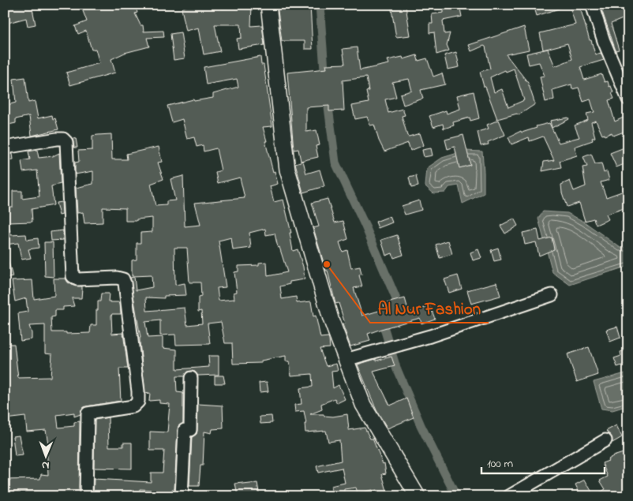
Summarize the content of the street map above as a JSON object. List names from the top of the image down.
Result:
{
  "places": ["Al Nur Fashion"],
  "scale_bar": "100 m",
  "north": "bottom"
}
